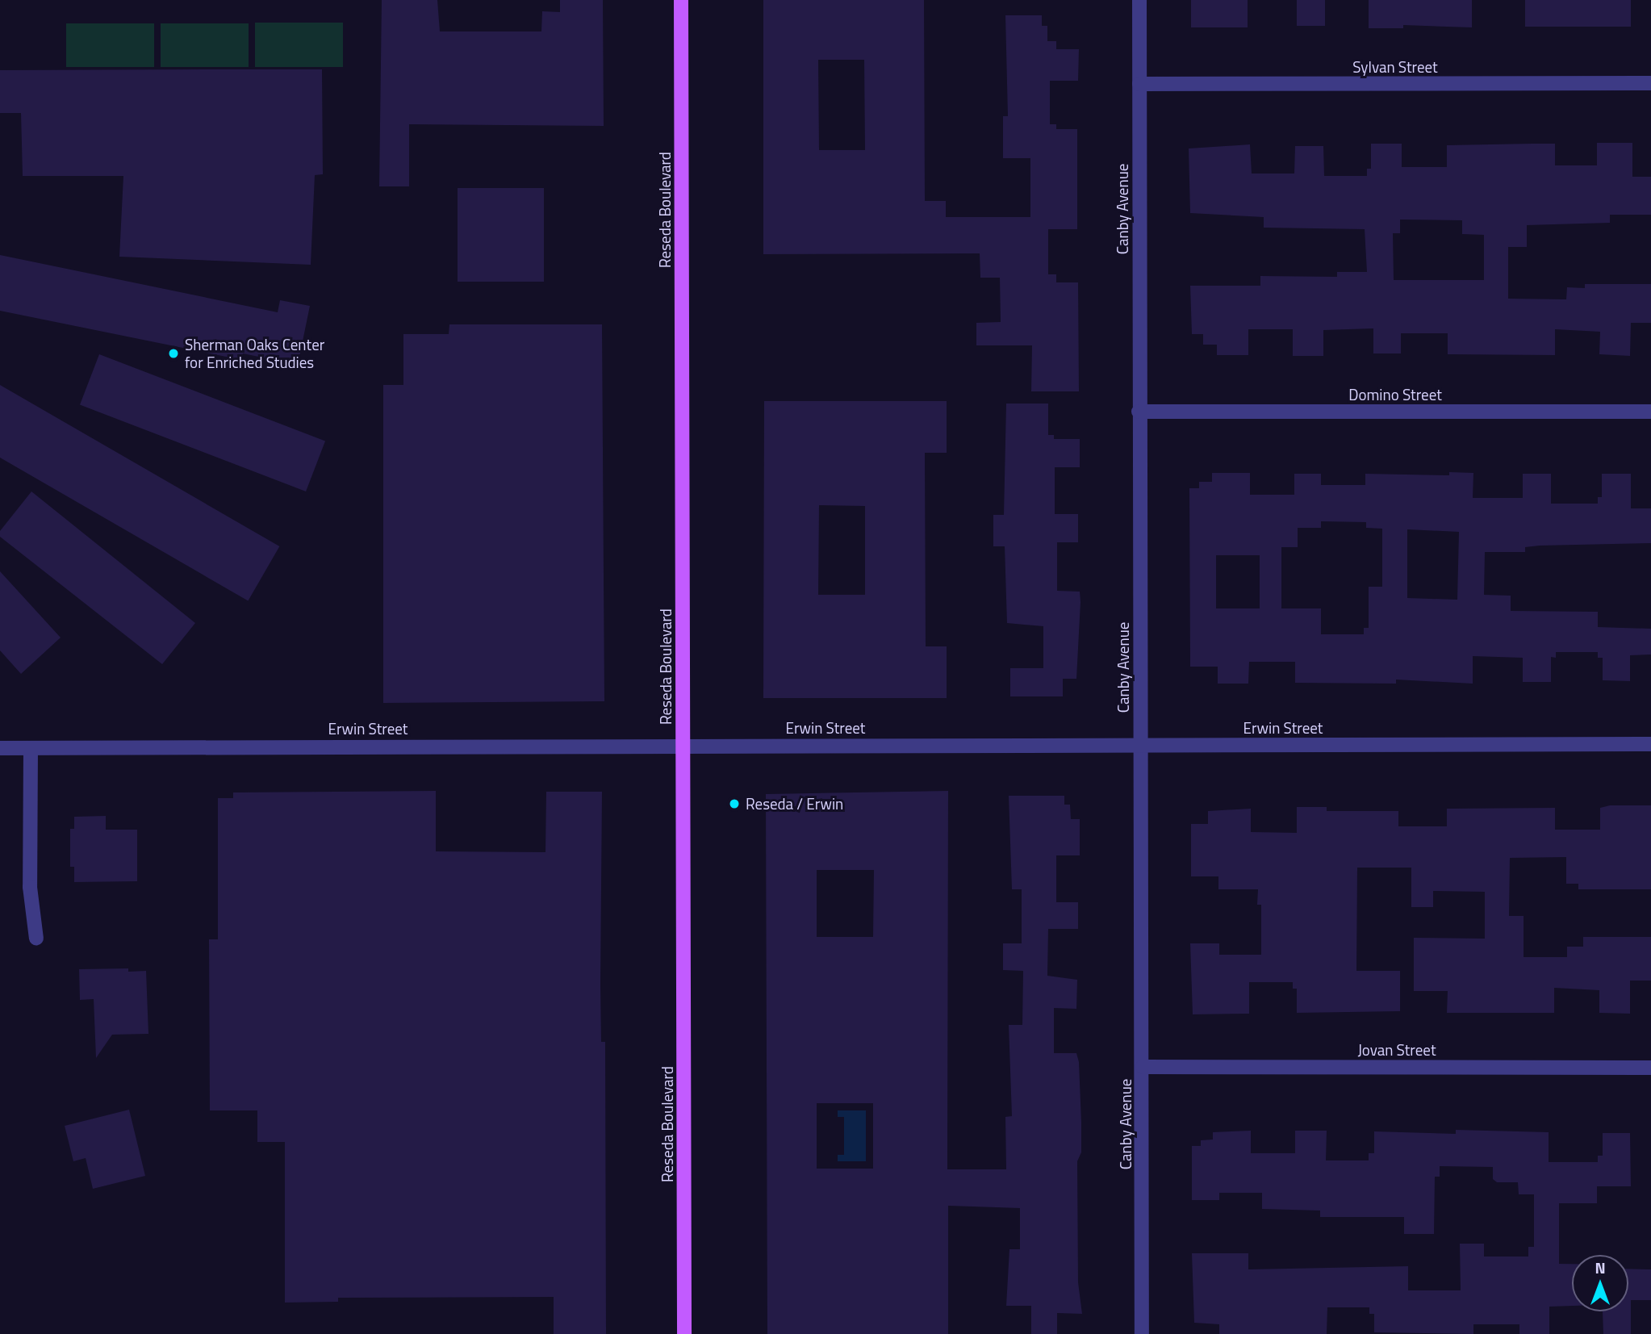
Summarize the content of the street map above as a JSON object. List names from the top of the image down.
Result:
{
  "streets": {
    "main road": ["Reseda Boulevard"],
    "street": [
      "Sylvan Street",
      "Canby Avenue",
      "Domino Street",
      "Erwin Street",
      "Jovan Street"
    ]
  },
  "crossings": [
    ["Sylvan Street", "Canby Avenue"],
    ["Canby Avenue", "Domino Street"],
    ["Canby Avenue", "Erwin Street"],
    ["Canby Avenue", "Jovan Street"],
    ["Reseda Boulevard", "Erwin Street"]
  ],
  "places": ["Sherman Oaks Center for Enriched Studies", "Reseda / Erwin"],
  "north": "top"
}
